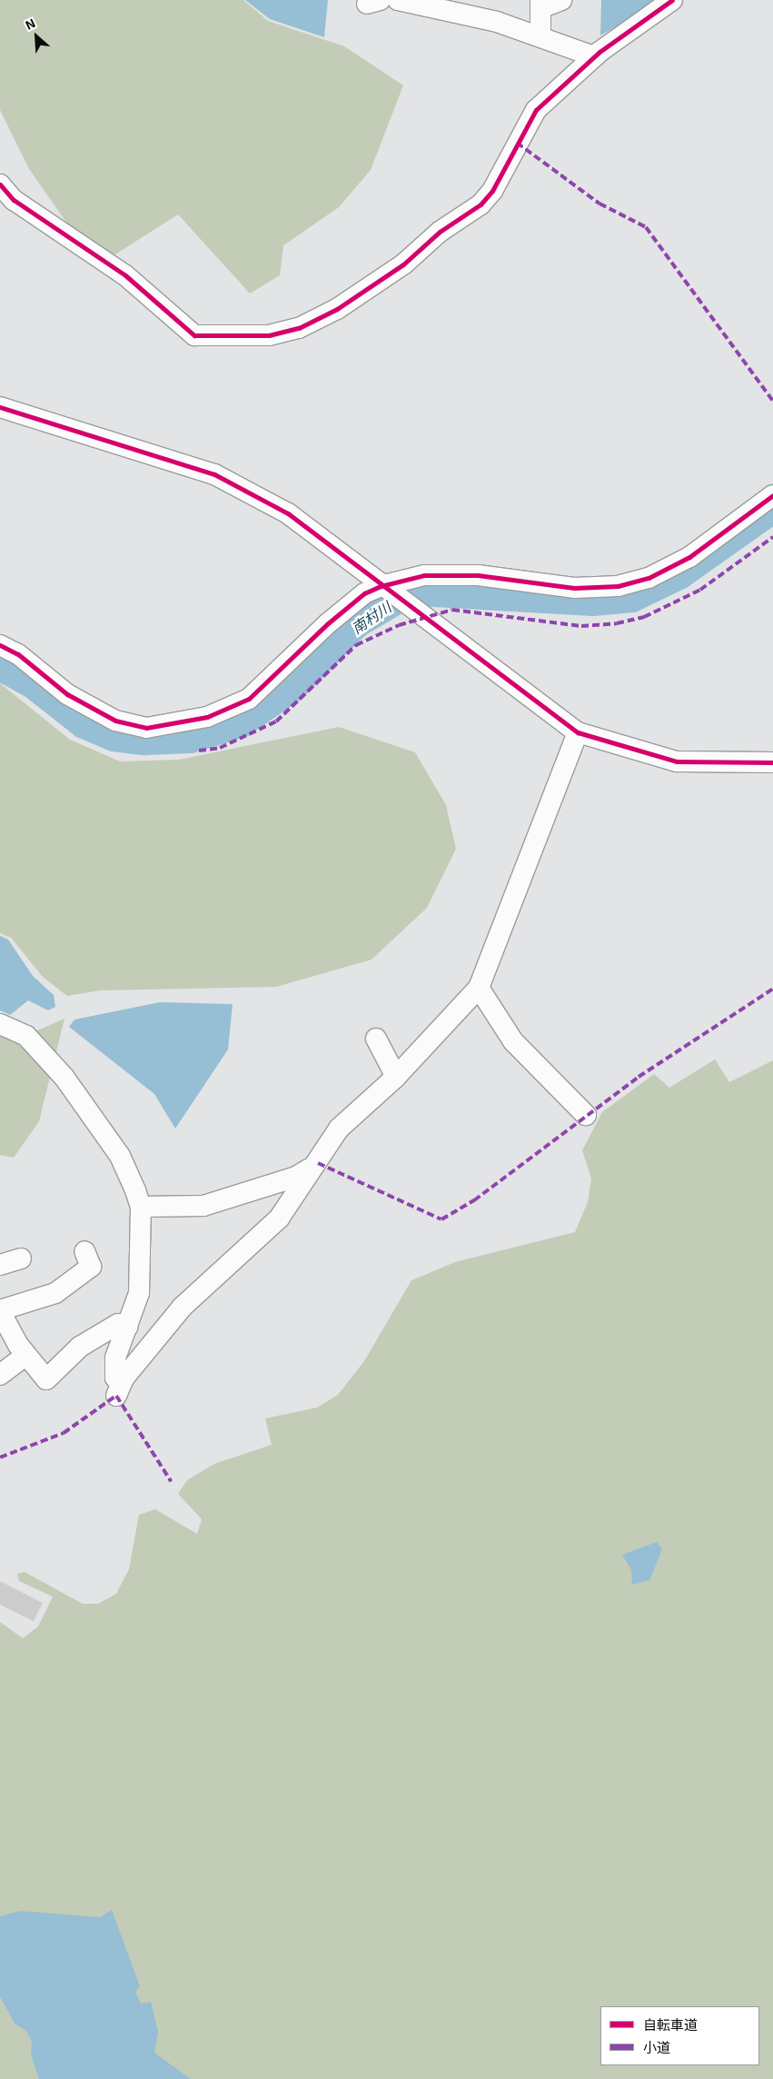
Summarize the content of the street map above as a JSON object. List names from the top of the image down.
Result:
{
  "water": ["南村川"],
  "legend": ["自転車道", "小道"],
  "north": "top left"
}
